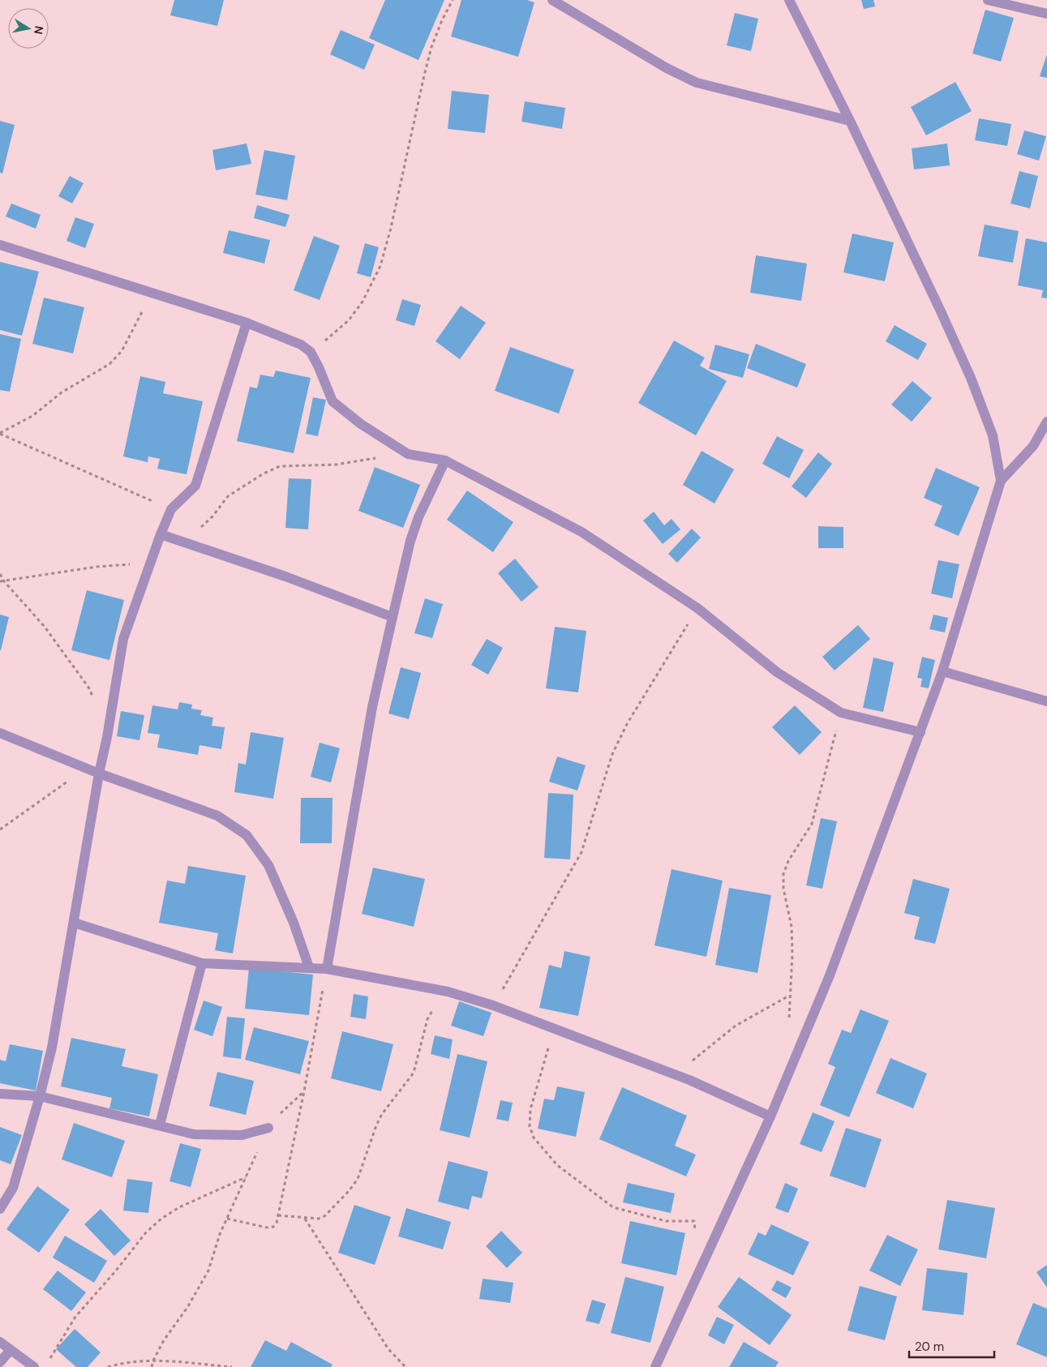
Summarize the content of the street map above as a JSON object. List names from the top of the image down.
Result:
{
  "scale_bar": "20 m",
  "north": "right"
}
